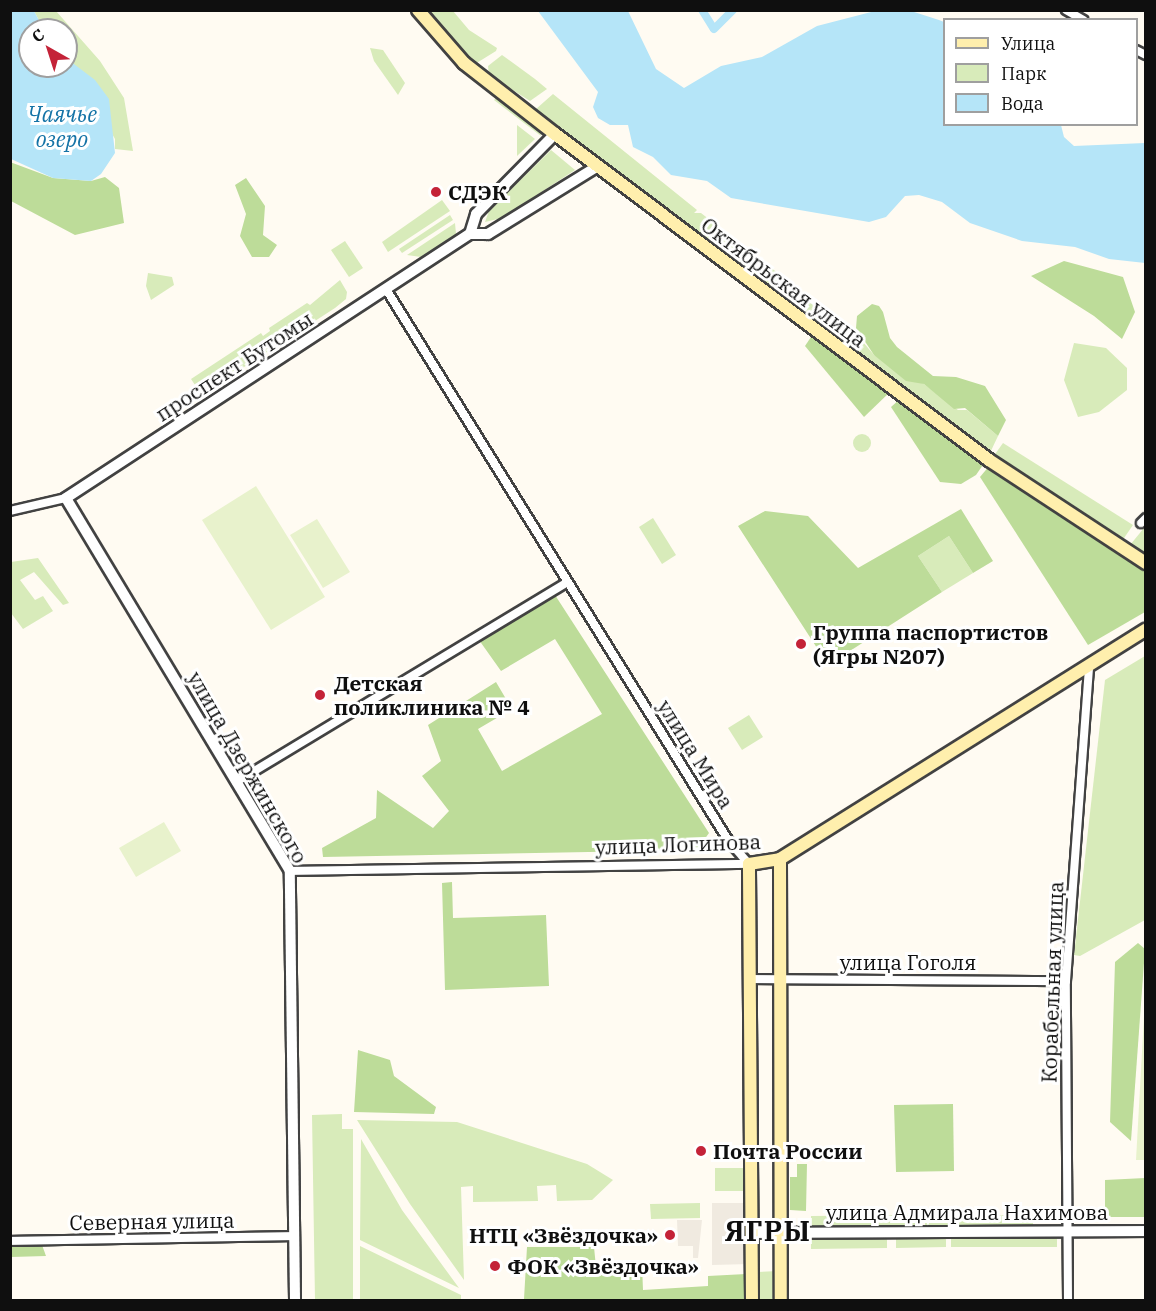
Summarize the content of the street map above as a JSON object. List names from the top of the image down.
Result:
{
  "streets": {
    "main road": ["Октябрьская улица", "улица Логинова"],
    "street": [
      "проспект Бутомы",
      "улица Мира",
      "улица Дзержинского",
      "улица Гоголя",
      "Корабельная улица",
      "улица Адмирала Нахимова",
      "Северная улица"
    ]
  },
  "crossings": [
    ["Октябрьская улица", "проспект Бутомы"],
    ["проспект Бутомы", "улица Мира"],
    ["проспект Бутомы", "улица Дзержинского"],
    ["улица Мира", "улица Логинова"],
    ["улица Дзержинского", "улица Логинова"],
    ["улица Дзержинского", "Северная улица"],
    ["улица Логинова", "Корабельная улица"],
    ["улица Гоголя", "Корабельная улица"],
    ["Корабельная улица", "улица Адмирала Нахимова"]
  ],
  "districts": ["ЯГРЫ"],
  "water": ["Чаячье озеро"],
  "places": [
    "СДЭК",
    "Группа паспортистов (Ягры N207)",
    "Детская поликлиника № 4",
    "Почта России",
    "НТЦ «Звёздочка»",
    "ФОК «Звёздочка»"
  ],
  "legend": ["Улица", "Парк", "Вода"],
  "north": "top left"
}
